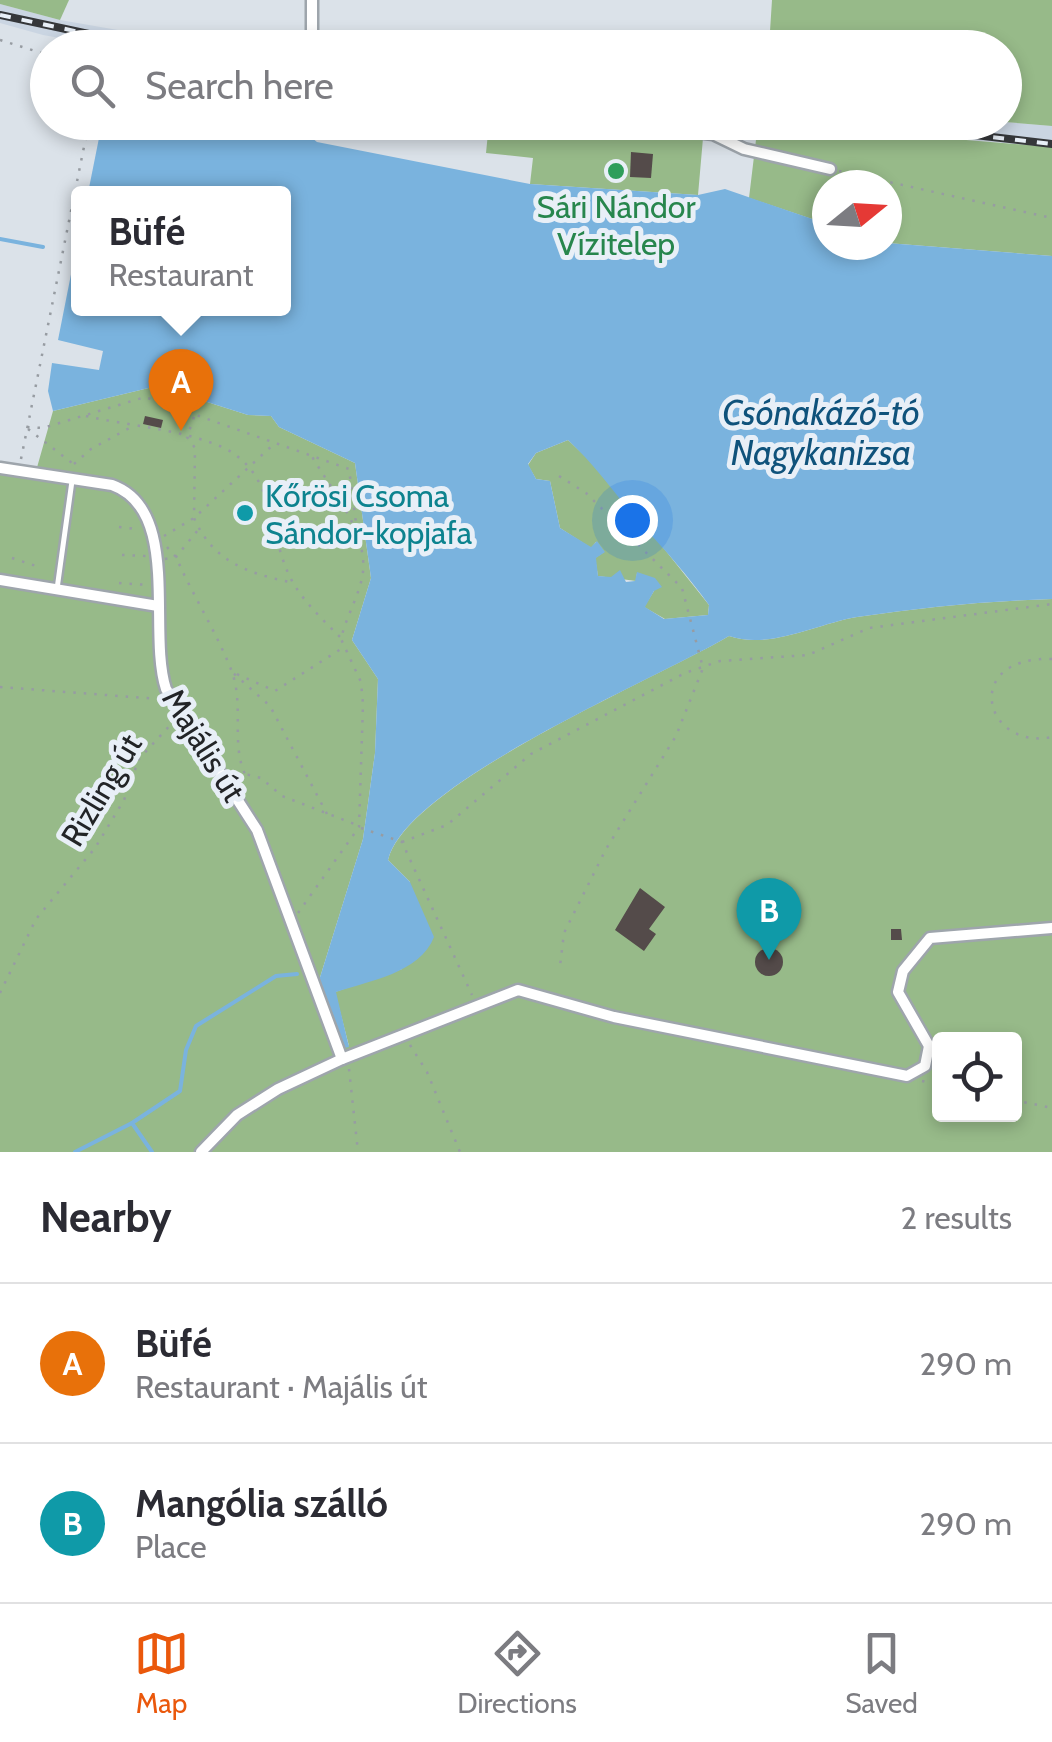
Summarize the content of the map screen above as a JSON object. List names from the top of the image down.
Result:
{
  "streets": {
    "street": ["Majális út"],
    "path": ["Rizling út"]
  },
  "crossings": [
    ["Majális út", "Rizling út"]
  ],
  "water": ["Csónakázó-tó Nagykanizsa"],
  "places": ["Sári Nándor Vízitelep", "Kőrösi Csoma Sándor-kopjafa"],
  "north": "right",
  "page": {
    "search": "Search here",
    "popup": ["Büfé", "Restaurant"],
    "pins": ["A", "B"],
    "heading": ["Nearby", "2 results"],
    "list": [
      {
        "mark": "A",
        "name": "Büfé",
        "note": "Restaurant · Majális út",
        "value": "290 m"
      },
      {
        "mark": "B",
        "name": "Mangólia szálló",
        "note": "Place",
        "value": "290 m"
      }
    ],
    "nav": ["Map", "Directions", "Saved"]
  }
}
